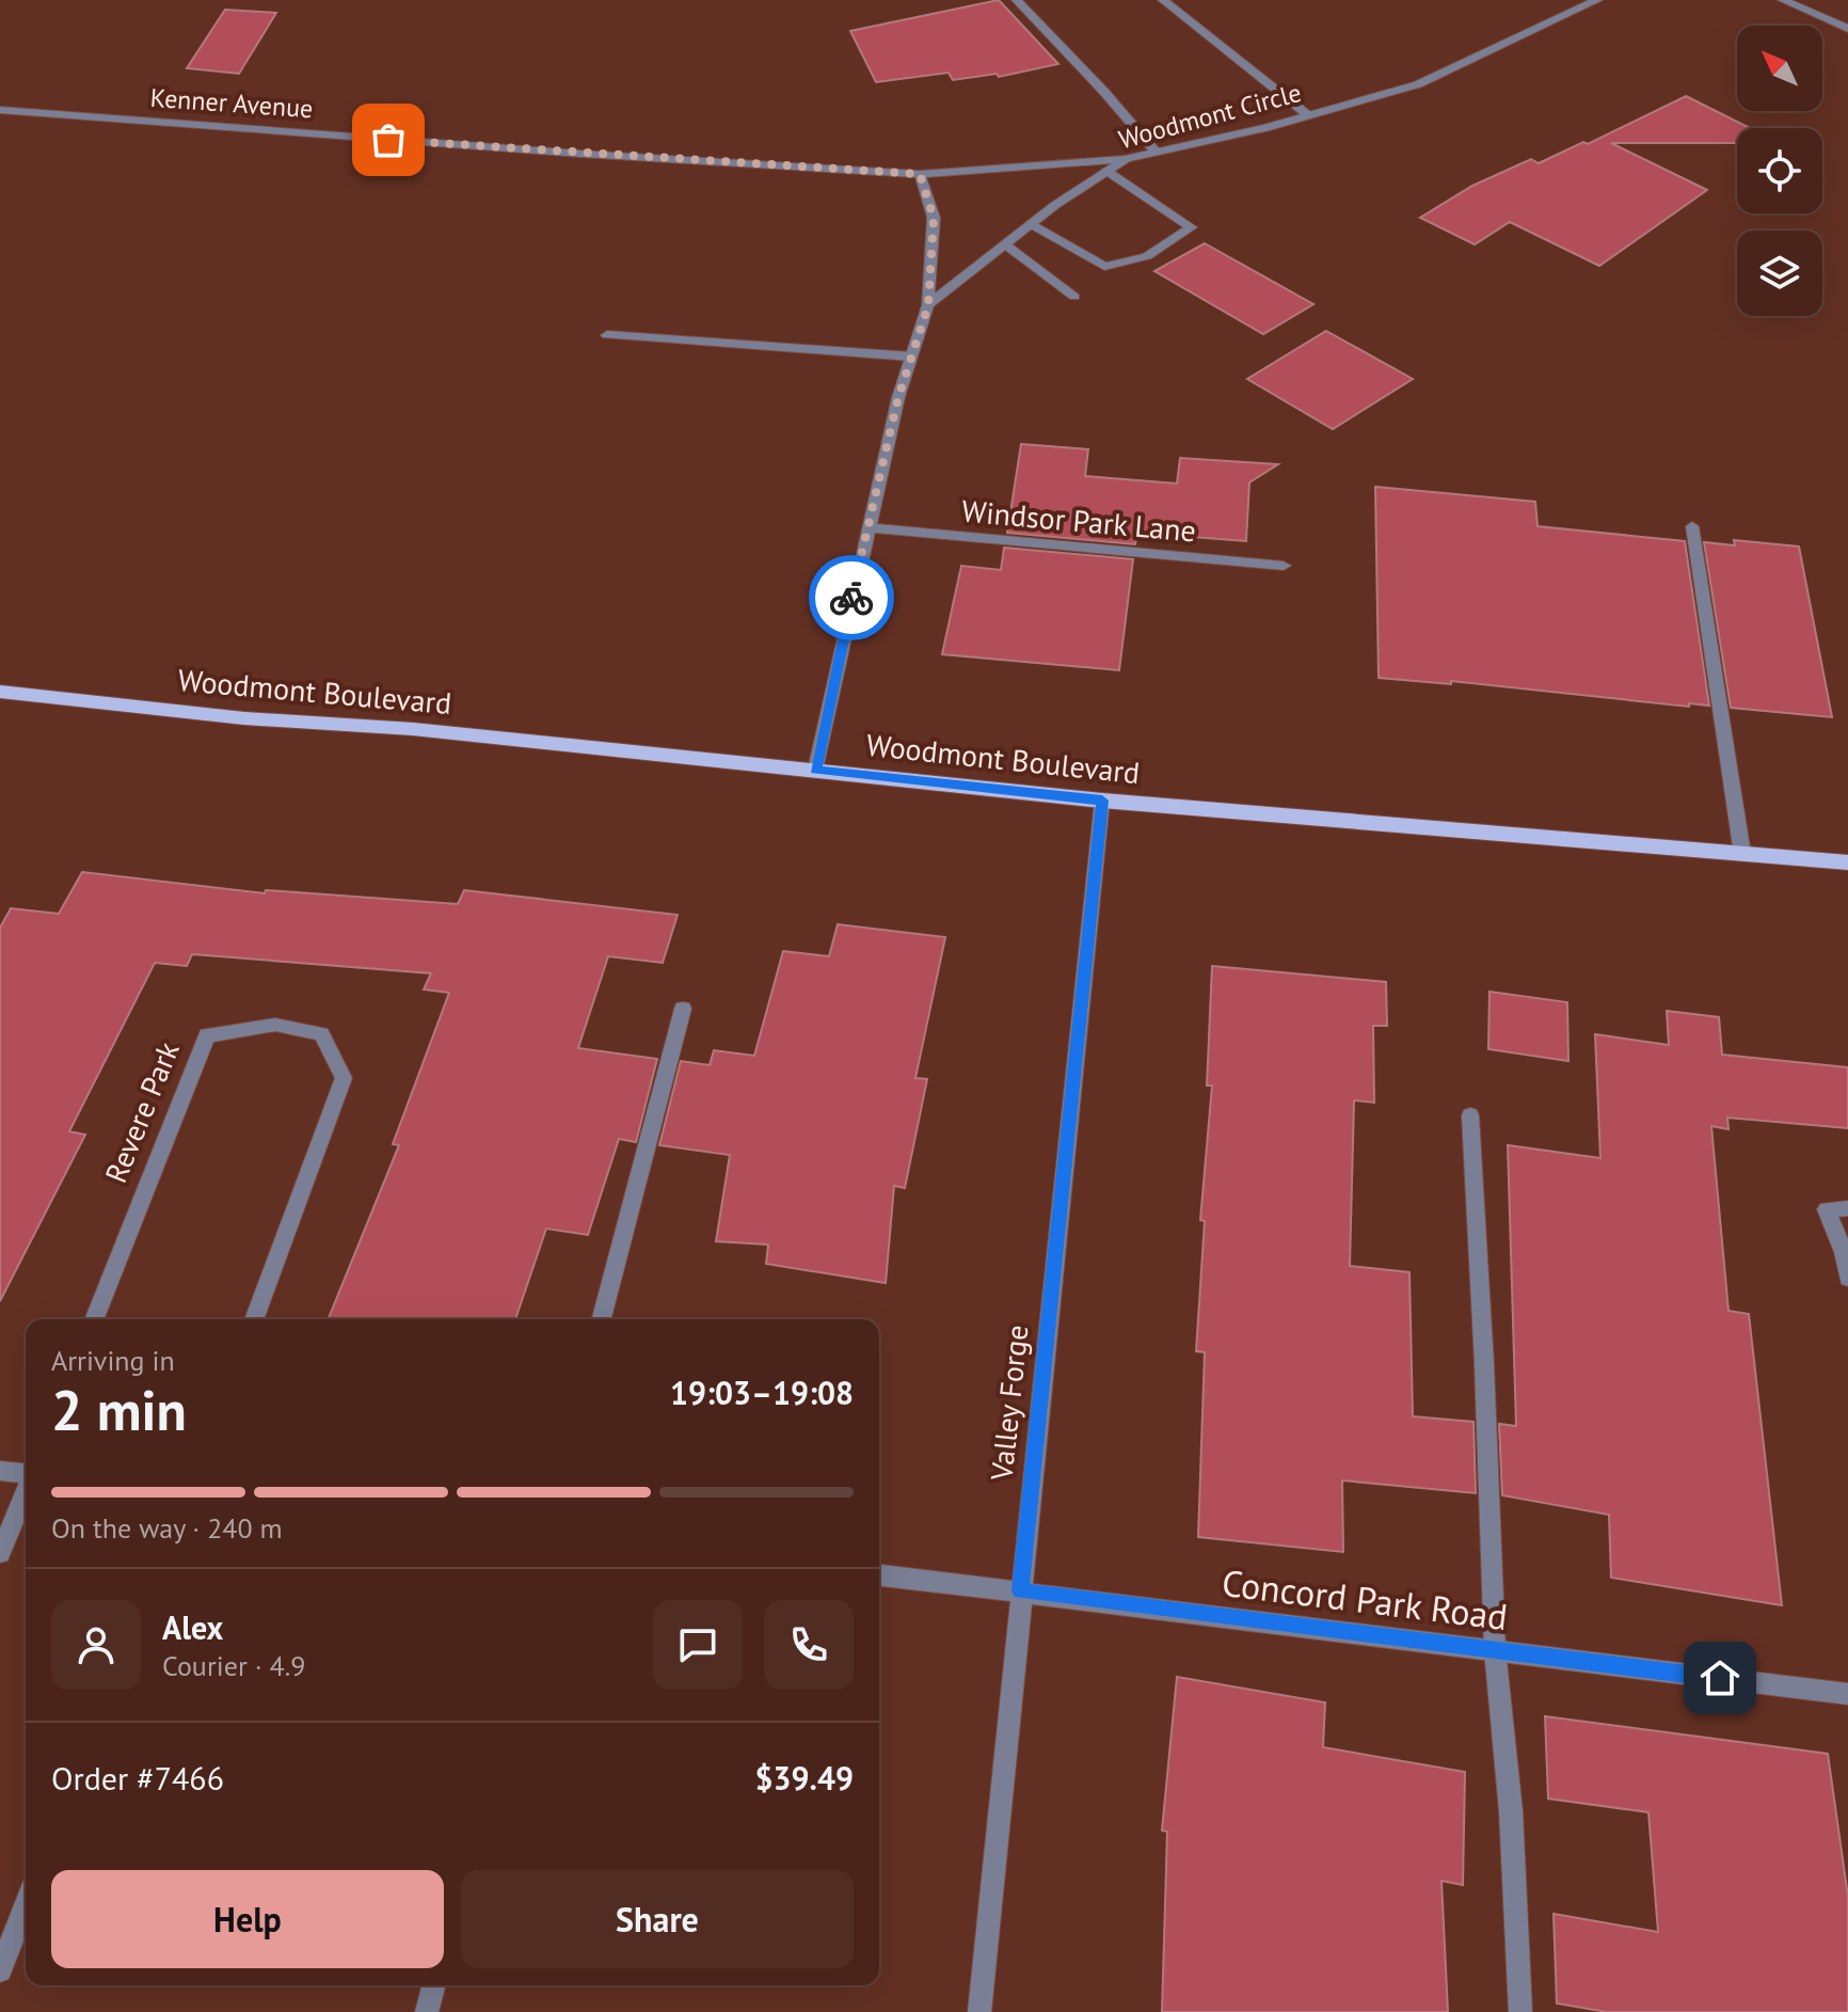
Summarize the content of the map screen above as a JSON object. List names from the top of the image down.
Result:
{
  "streets": {
    "main road": ["Woodmont Boulevard"],
    "street": [
      "Kenner Avenue",
      "Woodmont Circle",
      "Windsor Park Lane",
      "Revere Park",
      "Valley Forge",
      "Concord Park Road"
    ]
  },
  "crossings": [
    ["Kenner Avenue", "Woodmont Circle"],
    ["Woodmont Boulevard", "Valley Forge"],
    ["Valley Forge", "Concord Park Road"]
  ],
  "north": "top left",
  "page": {
    "heading": ["2 min", "Arriving in", "19:03–19:08"],
    "panel": [
      "Alex",
      "Courier · 4.9",
      "Order #7466",
      "$39.49"
    ],
    "bar": "On the way · 240 m",
    "buttons": ["Help", "Share"]
  }
}
